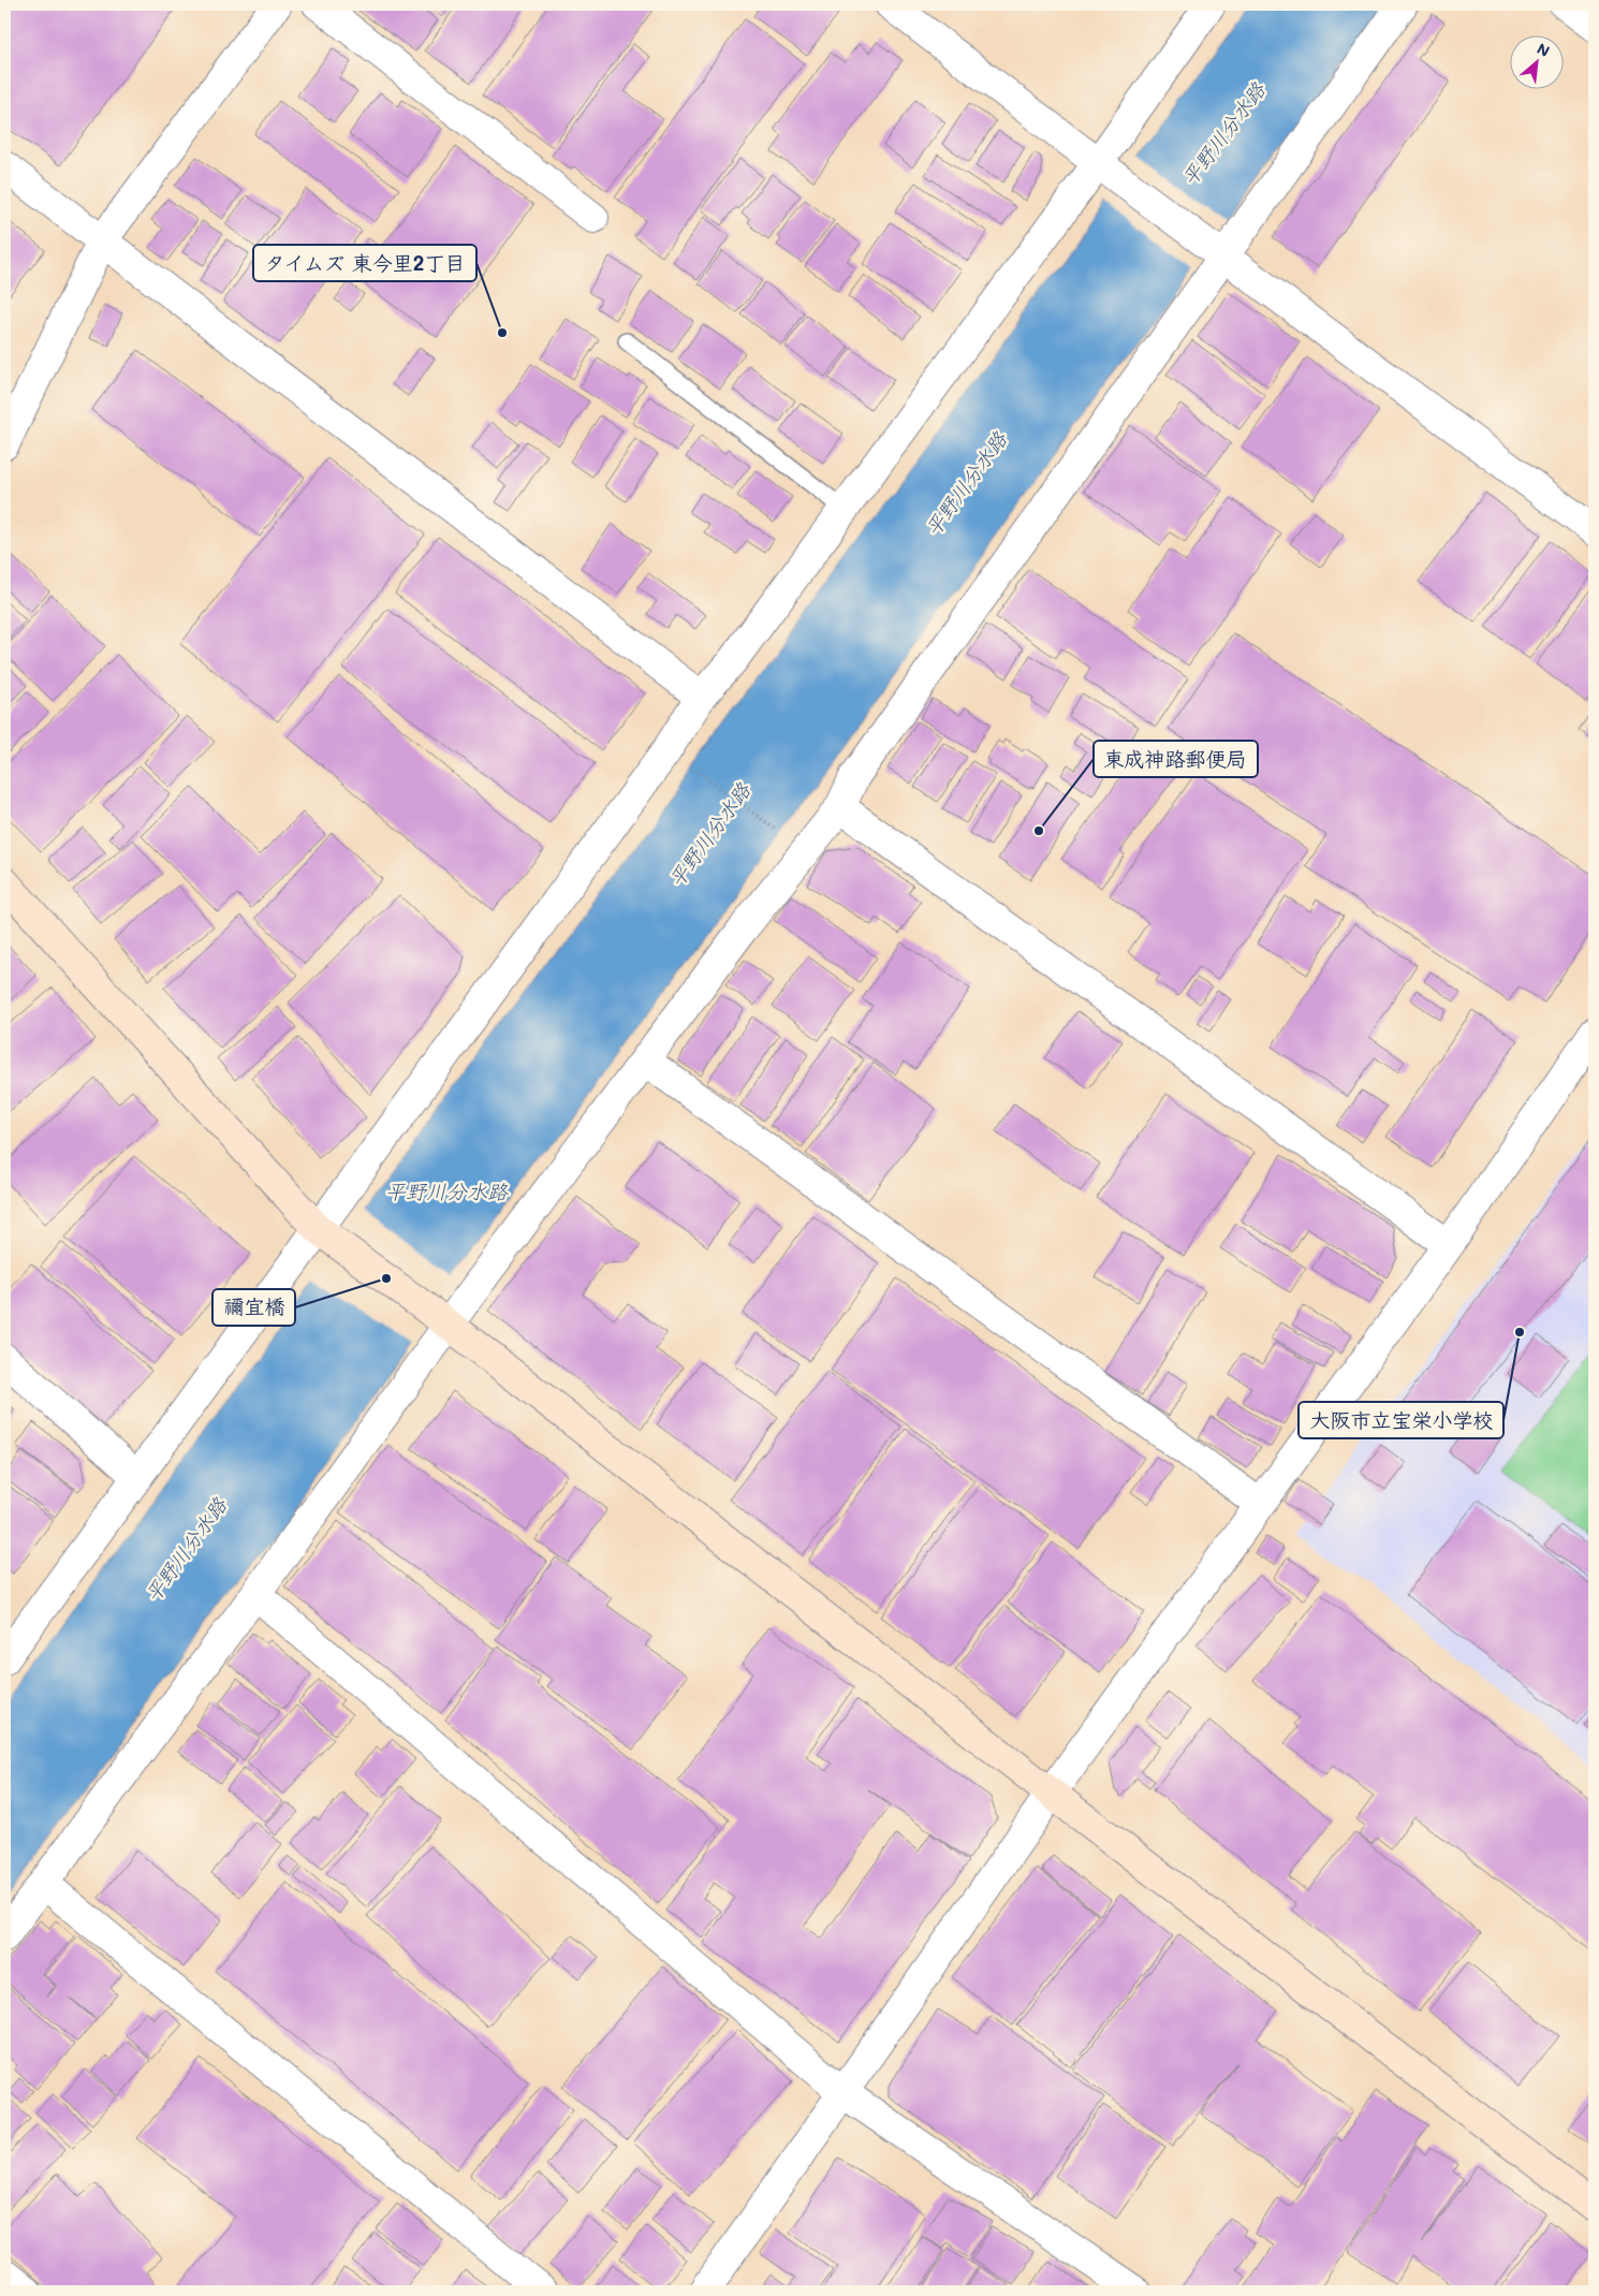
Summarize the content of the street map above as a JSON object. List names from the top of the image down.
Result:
{
  "water": ["平野川分水路"],
  "places": [
    "タイムズ 東今里2丁目",
    "東成神路郵便局",
    "禰宜橋",
    "大阪市立宝栄小学校"
  ],
  "north": "top right"
}
